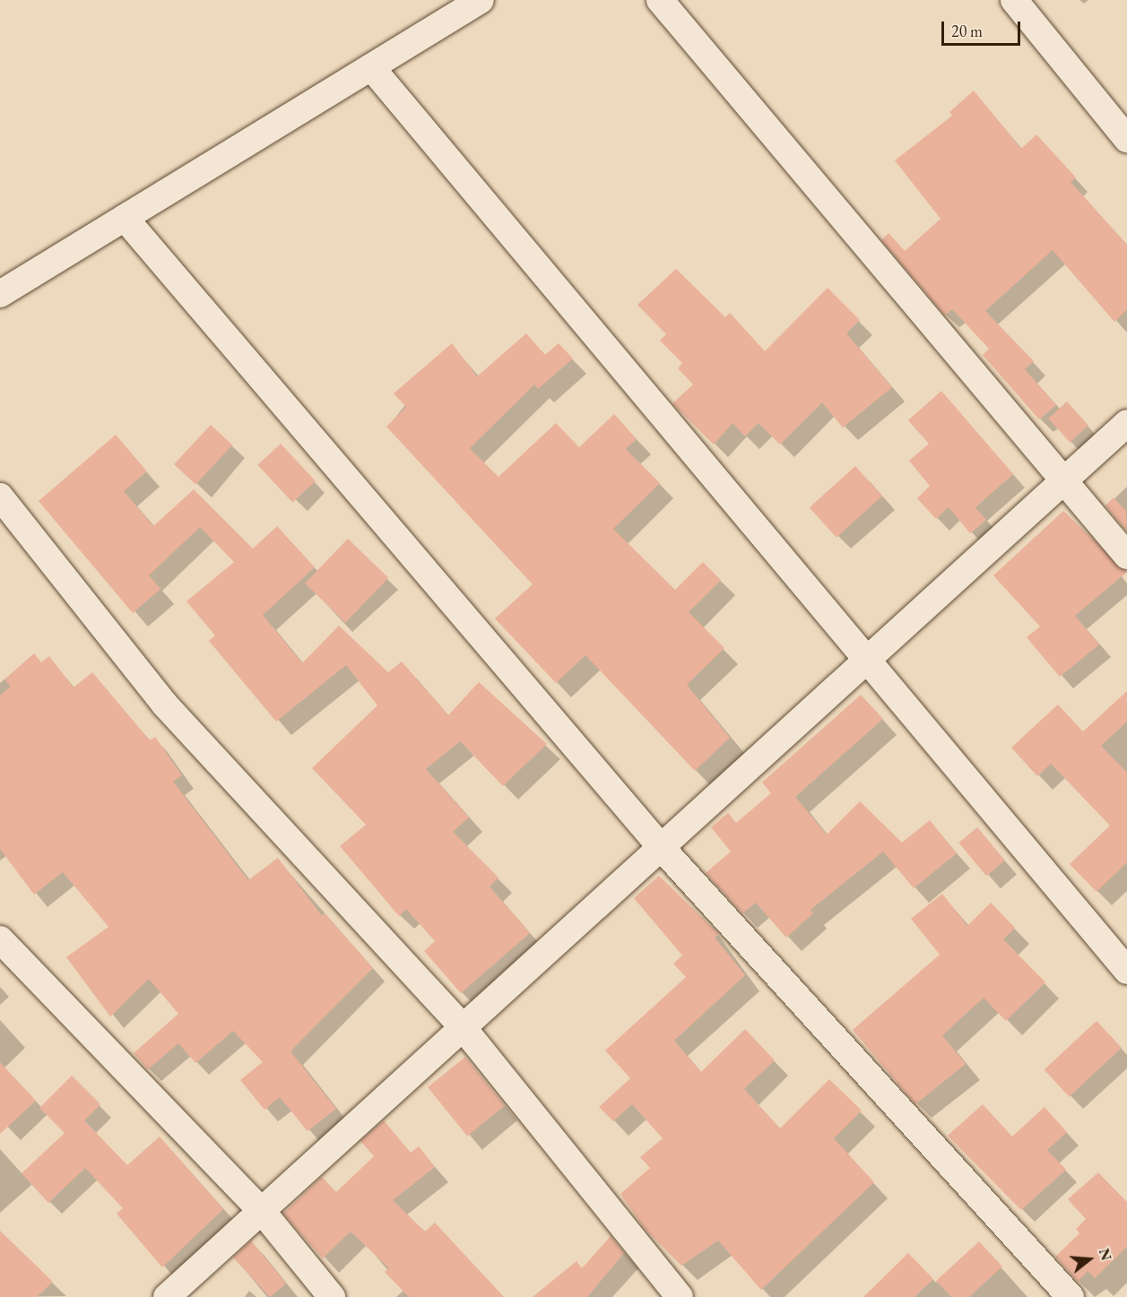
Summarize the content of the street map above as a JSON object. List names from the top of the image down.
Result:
{
  "scale_bar": "20 m",
  "north": "right"
}
